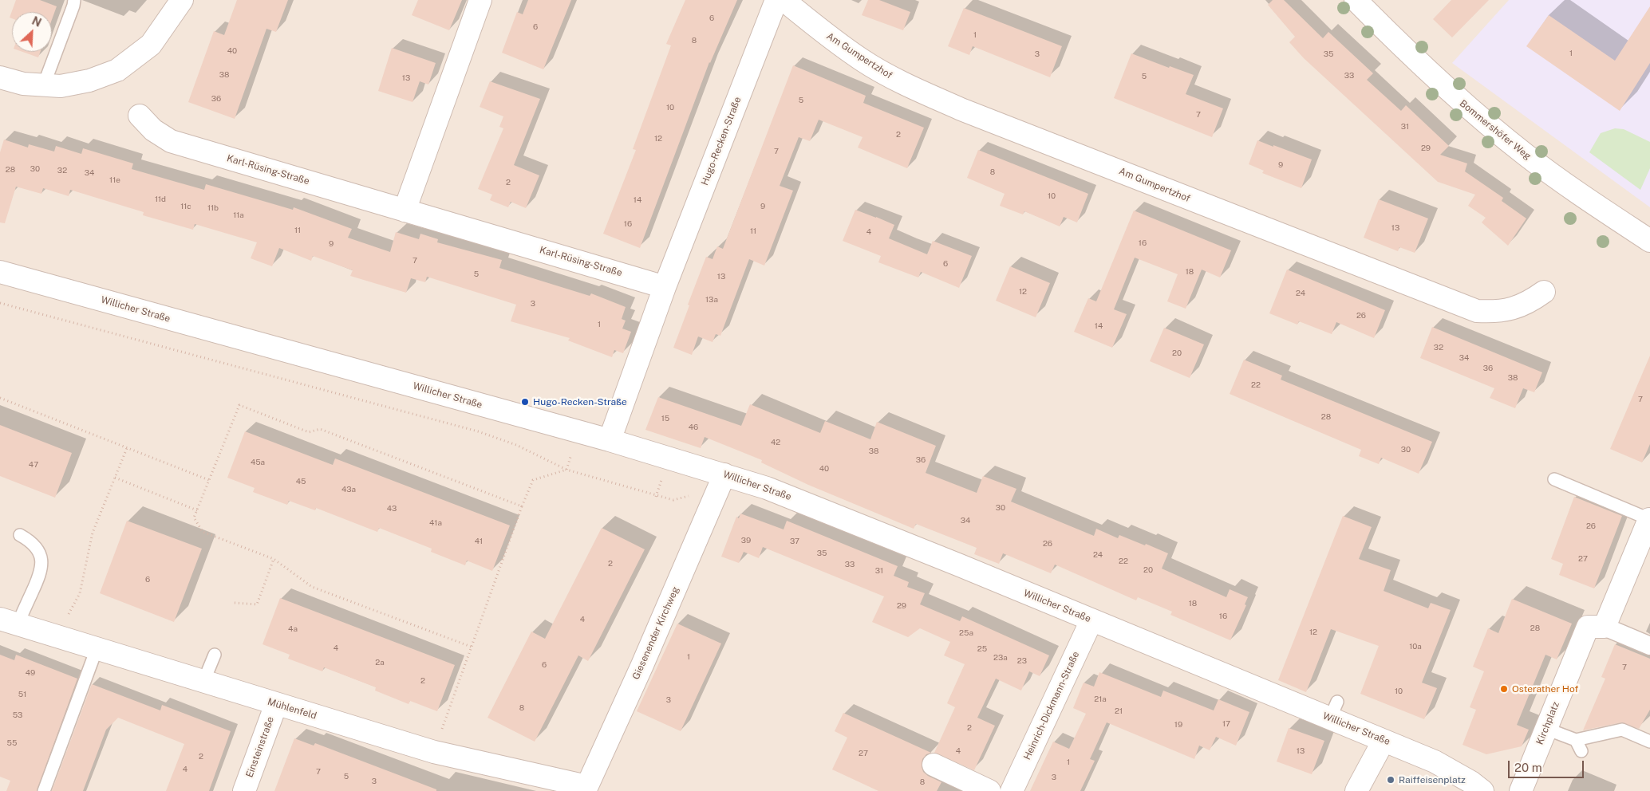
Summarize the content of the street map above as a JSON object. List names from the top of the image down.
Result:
{
  "streets": {
    "street": [
      "Am Gumpertzhof",
      "Bommershöfer Weg",
      "Hugo-Recken-Straße",
      "Karl-Rüsing-Straße",
      "Willicher Straße",
      "Giesenender Kirchweg",
      "Heinrich-Dickmann-Straße",
      "Mühlenfeld",
      "Kirchplatz",
      "Einsteinstraße"
    ]
  },
  "crossings": [
    ["Hugo-Recken-Straße", "Karl-Rüsing-Straße"],
    ["Hugo-Recken-Straße", "Willicher Straße"],
    ["Willicher Straße", "Giesenender Kirchweg"],
    ["Willicher Straße", "Heinrich-Dickmann-Straße"],
    ["Giesenender Kirchweg", "Mühlenfeld"],
    ["Mühlenfeld", "Einsteinstraße"]
  ],
  "places": ["Hugo-Recken-Straße", "Osterather Hof", "Raiffeisenplatz"],
  "house_numbers": [
    "6",
    "6",
    "1",
    "8",
    "40",
    "1",
    "3",
    "35",
    "38",
    "33",
    "5",
    "13",
    "36",
    "5",
    "10",
    "7",
    "31",
    "2",
    "12",
    "29",
    "7",
    "9",
    "30",
    "28",
    "32",
    "8",
    "34",
    "11e",
    "2",
    "10",
    "11d",
    "14",
    "11c",
    "9",
    "11b",
    "11a",
    "16",
    "13",
    "11",
    "11",
    "4",
    "16",
    "9",
    "7",
    "6",
    "18",
    "5",
    "13",
    "12",
    "24",
    "13a",
    "3",
    "26",
    "1",
    "14",
    "32",
    "20",
    "34",
    "36",
    "38",
    "22",
    "7",
    "28",
    "15",
    "46",
    "42",
    "30",
    "38",
    "36",
    "45a",
    "47",
    "40",
    "45",
    "43a",
    "30",
    "43",
    "34",
    "41a",
    "26",
    "39",
    "41",
    "37",
    "26",
    "35",
    "24",
    "27",
    "22",
    "2",
    "33",
    "20",
    "31",
    "6",
    "18",
    "29",
    "16",
    "4",
    "28",
    "4a",
    "12",
    "25a",
    "10a",
    "4",
    "25",
    "1",
    "23a",
    "23",
    "2a",
    "6",
    "7",
    "49",
    "2",
    "10",
    "51",
    "21a",
    "3",
    "8",
    "21",
    "53",
    "17",
    "19",
    "2",
    "55",
    "4",
    "13",
    "27",
    "2",
    "1",
    "4",
    "7",
    "5",
    "3",
    "3",
    "8"
  ],
  "scale_bar": "20 m",
  "north": "top right"
}
